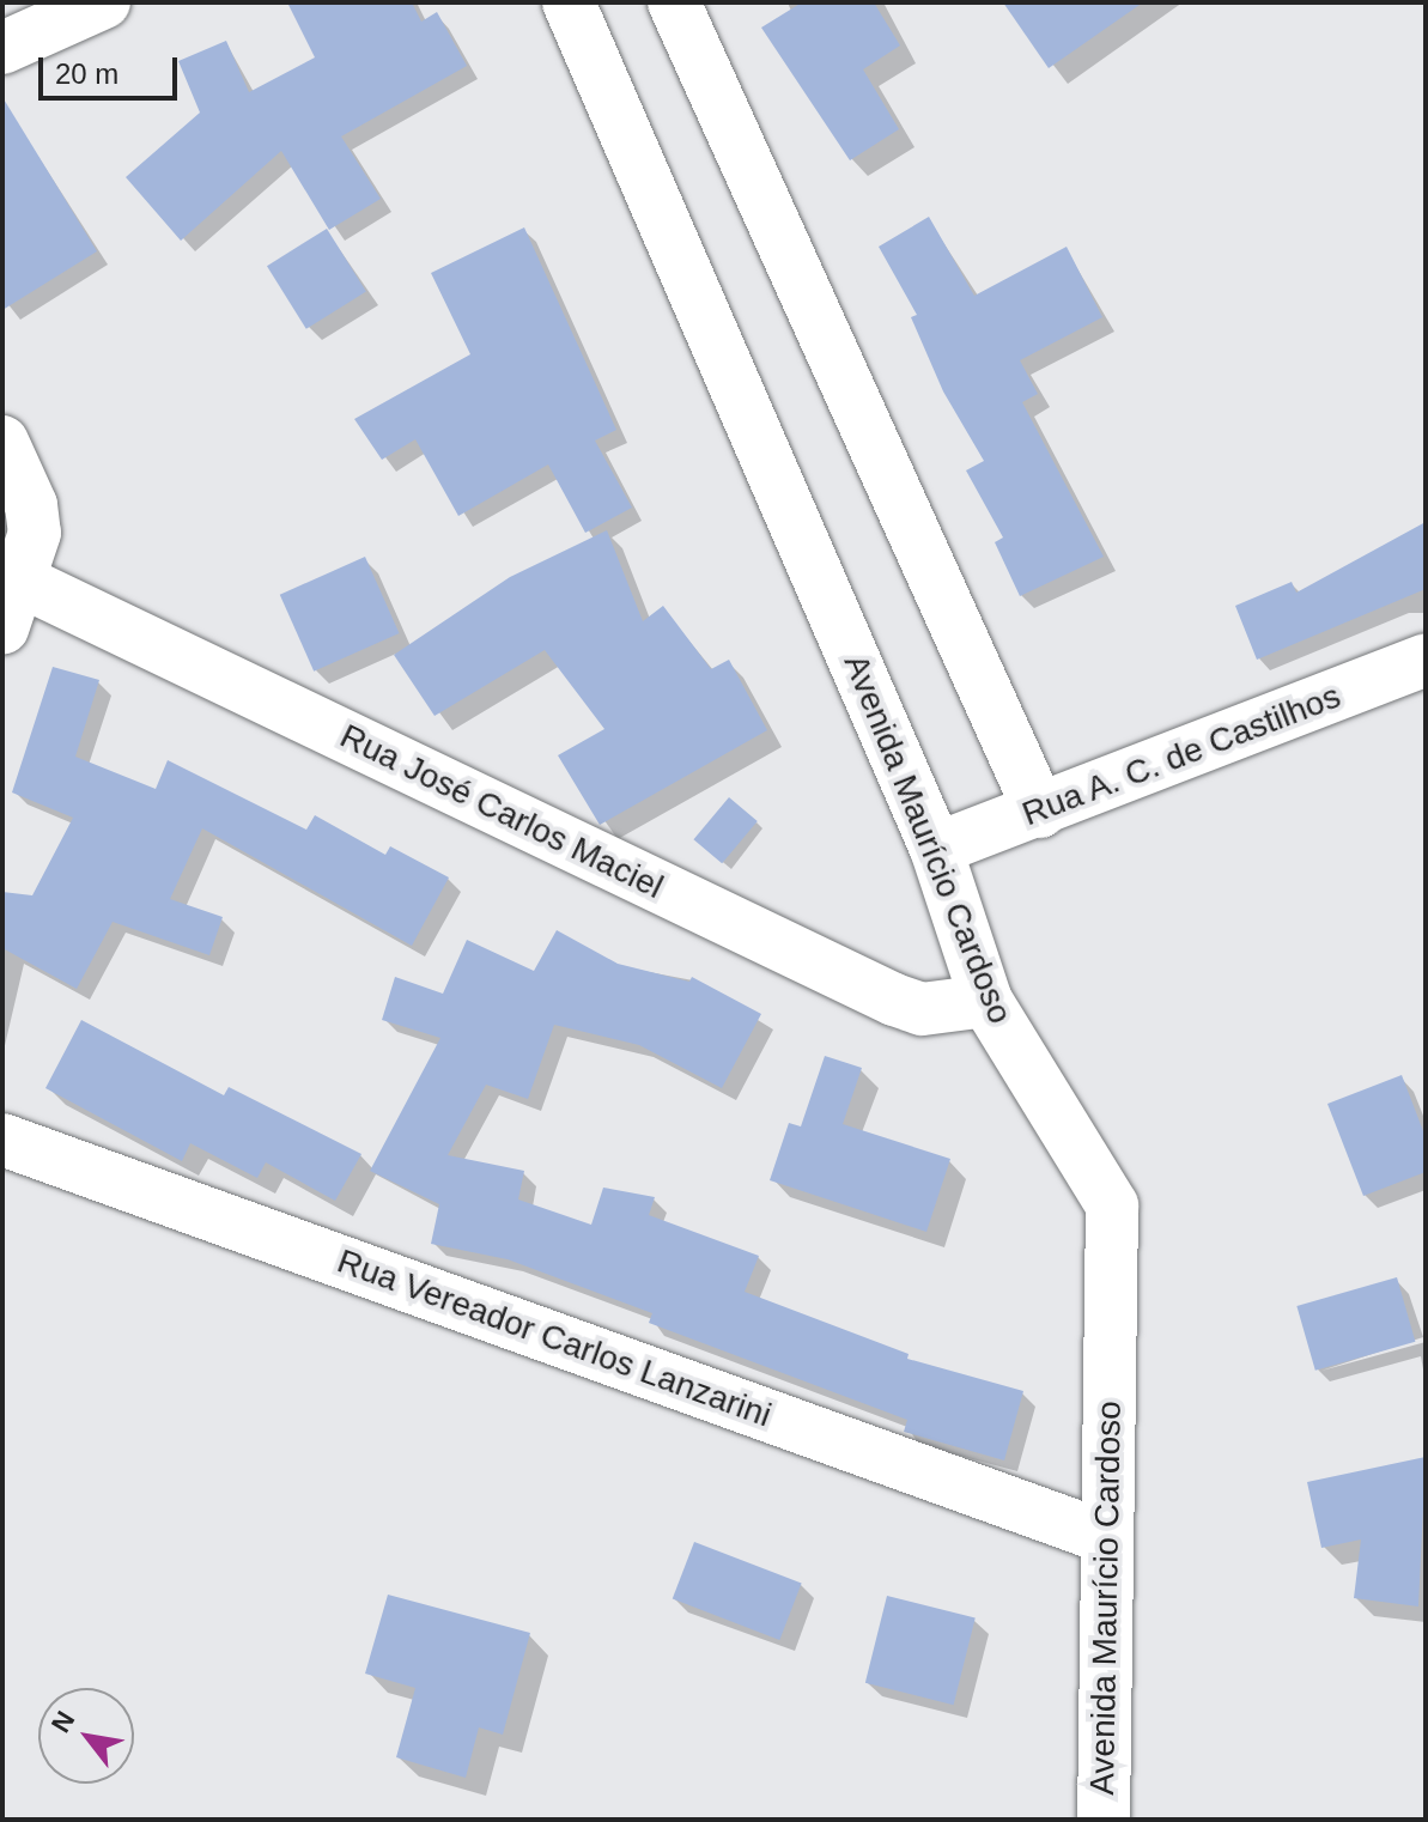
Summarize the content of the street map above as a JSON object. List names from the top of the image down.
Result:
{
  "streets": {
    "street": [
      "Rua A. C. de Castilhos",
      "Rua José Carlos Maciel",
      "Avenida Maurício Cardoso",
      "Rua Vereador Carlos Lanzarini"
    ]
  },
  "crossings": [
    ["Rua A. C. de Castilhos", "Avenida Maurício Cardoso"],
    ["Rua José Carlos Maciel", "Avenida Maurício Cardoso"],
    ["Avenida Maurício Cardoso", "Rua Vereador Carlos Lanzarini"]
  ],
  "scale_bar": "20 m",
  "north": "top left"
}
